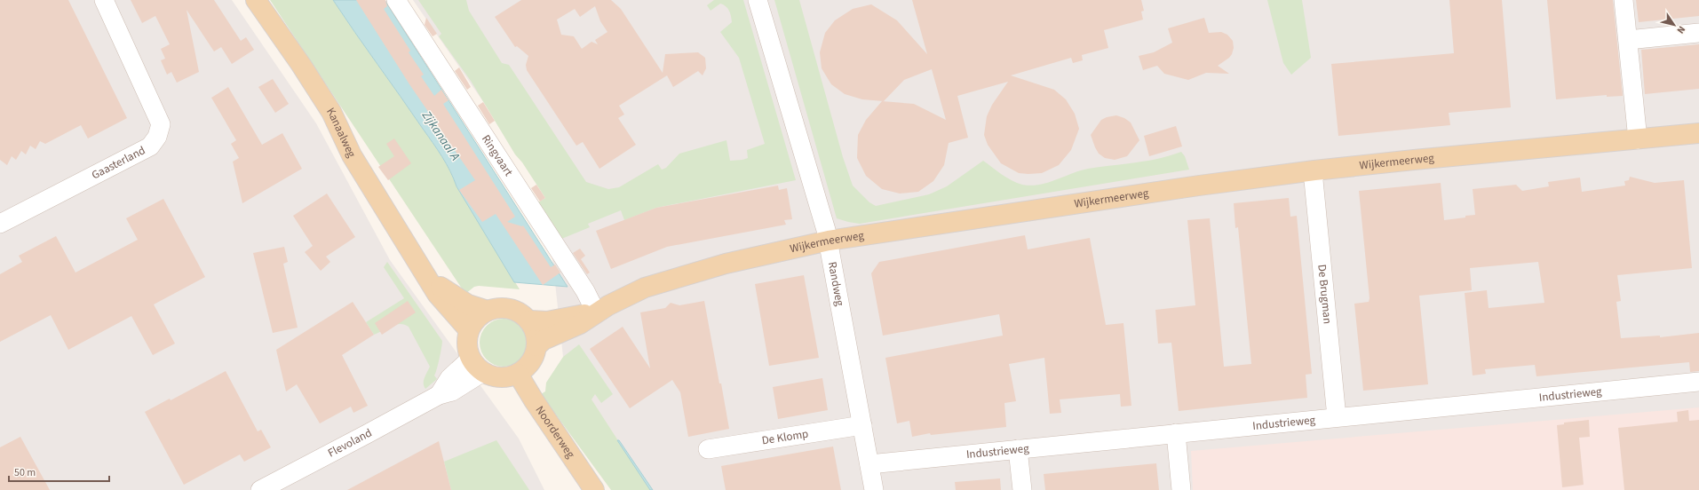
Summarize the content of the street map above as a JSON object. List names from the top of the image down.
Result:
{
  "streets": {
    "main road": ["Kanaalweg", "Wijkermeerweg", "Noorderweg"],
    "street": [
      "Ringvaart",
      "Gaasterland",
      "Randweg",
      "De Brugman",
      "Industrieweg",
      "De Klomp",
      "Flevoland"
    ]
  },
  "crossings": [
    ["Kanaalweg", "Wijkermeerweg"],
    ["Kanaalweg", "Noorderweg"],
    ["Kanaalweg", "Flevoland"],
    ["Ringvaart", "Wijkermeerweg"],
    ["Wijkermeerweg", "Randweg"],
    ["Wijkermeerweg", "De Brugman"],
    ["Wijkermeerweg", "Noorderweg"],
    ["Wijkermeerweg", "Flevoland"],
    ["Randweg", "Industrieweg"],
    ["Randweg", "De Klomp"],
    ["De Brugman", "Industrieweg"],
    ["Noorderweg", "Flevoland"]
  ],
  "water": ["Zijkanaal A"],
  "scale_bar": "50 m",
  "north": "bottom right"
}
